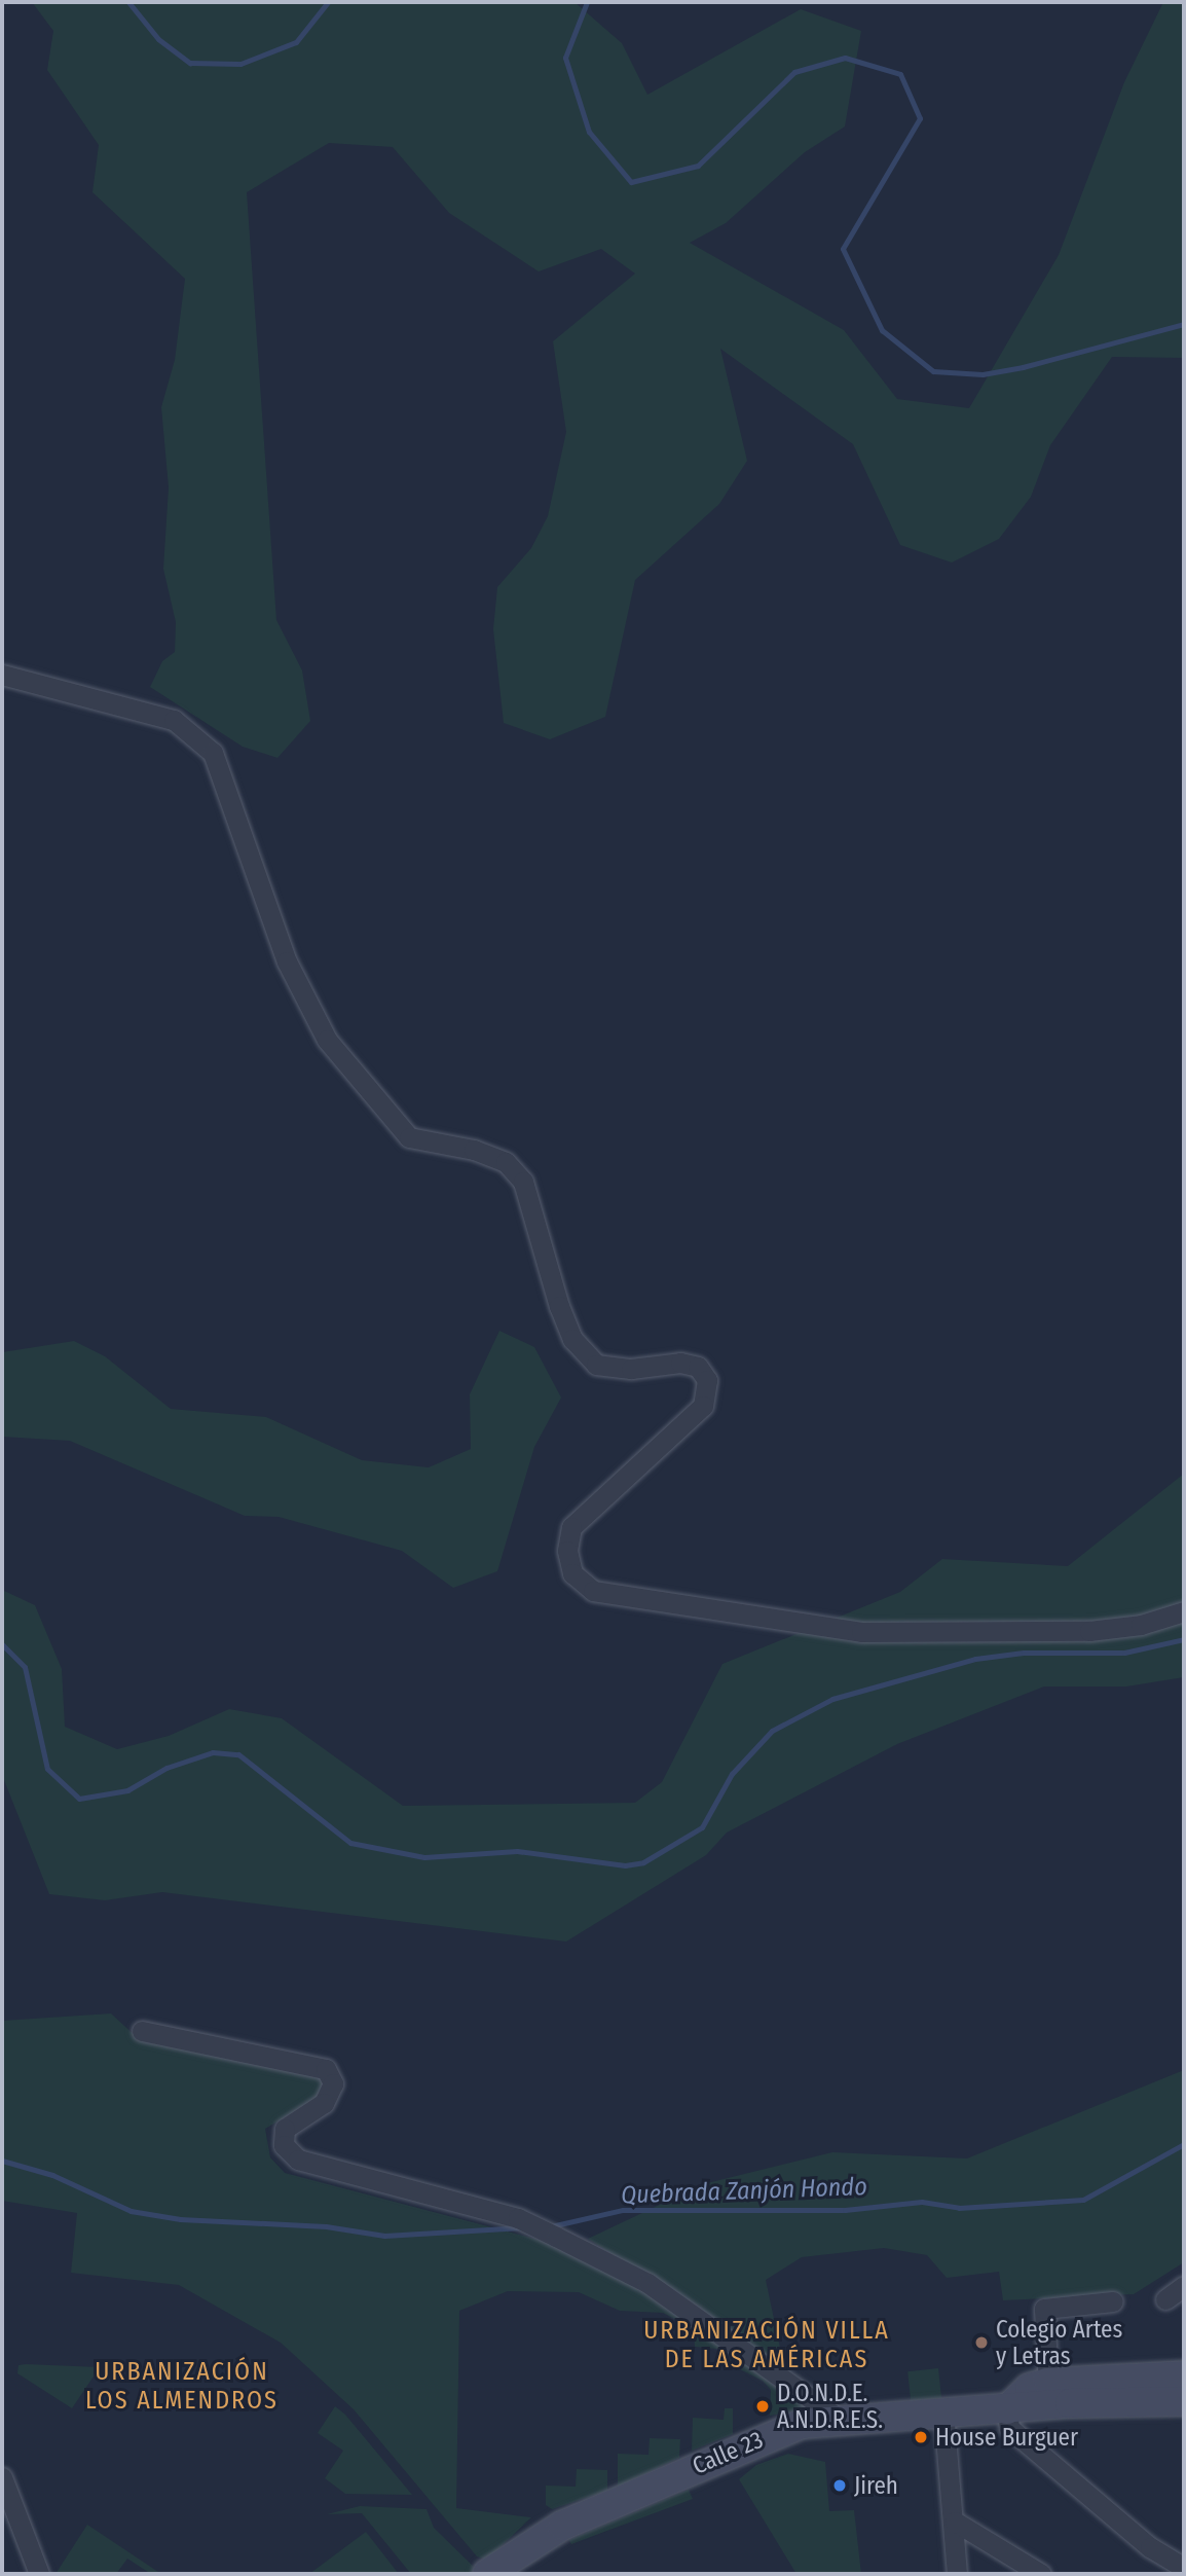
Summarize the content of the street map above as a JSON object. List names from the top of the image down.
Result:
{
  "streets": {
    "main road": ["Calle 23"]
  },
  "districts": ["URBANIZACIÓN VILLA DE LAS AMÉRICAS", "URBANIZACIÓN LOS ALMENDROS"],
  "water": ["Quebrada Zanjón Hondo"],
  "places": [
    "Colegio Artes y Letras",
    "D.O.N.D.E. A.N.D.R.E.S.",
    "House Burguer",
    "Jireh"
  ]
}
